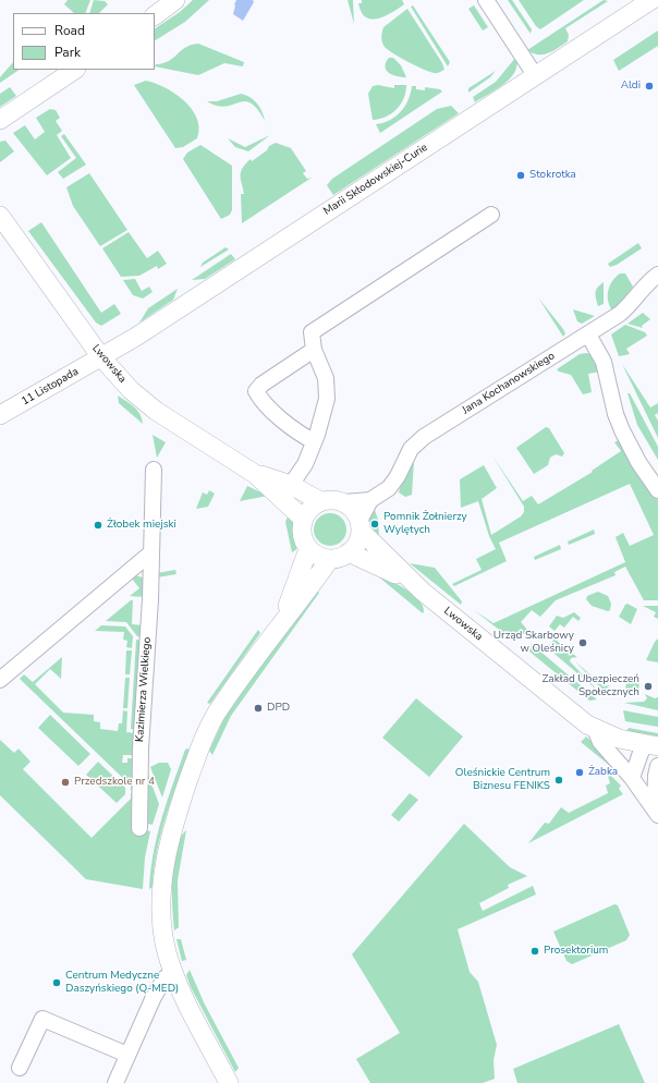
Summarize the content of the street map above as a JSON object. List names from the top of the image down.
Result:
{
  "streets": {
    "street": [
      "Marii Skłodowskiej-Curie",
      "Lwowska",
      "Jana Kochanowskiego",
      "11 Listopada",
      "Kazimierza Wielkiego"
    ]
  },
  "crossings": [
    ["Marii Skłodowskiej-Curie", "Lwowska"],
    ["Marii Skłodowskiej-Curie", "11 Listopada"],
    ["Lwowska", "Jana Kochanowskiego"],
    ["Lwowska", "11 Listopada"]
  ],
  "places": [
    "Aldi",
    "Stokrotka",
    "Pomnik Żołnierzy Wylętych",
    "Żłobek miejski",
    "Urząd Skarbowy w Oleśnicy",
    "Zakład Ubezpieczeń Społecznych",
    "DPD",
    "Żabka",
    "Oleśnickie Centrum Biznesu FENIKS",
    "Przedszkole nr 4",
    "Prosektorium",
    "Centrum Medyczne Daszyńskiego (Q-MED)"
  ],
  "legend": ["Road", "Park"]
}
